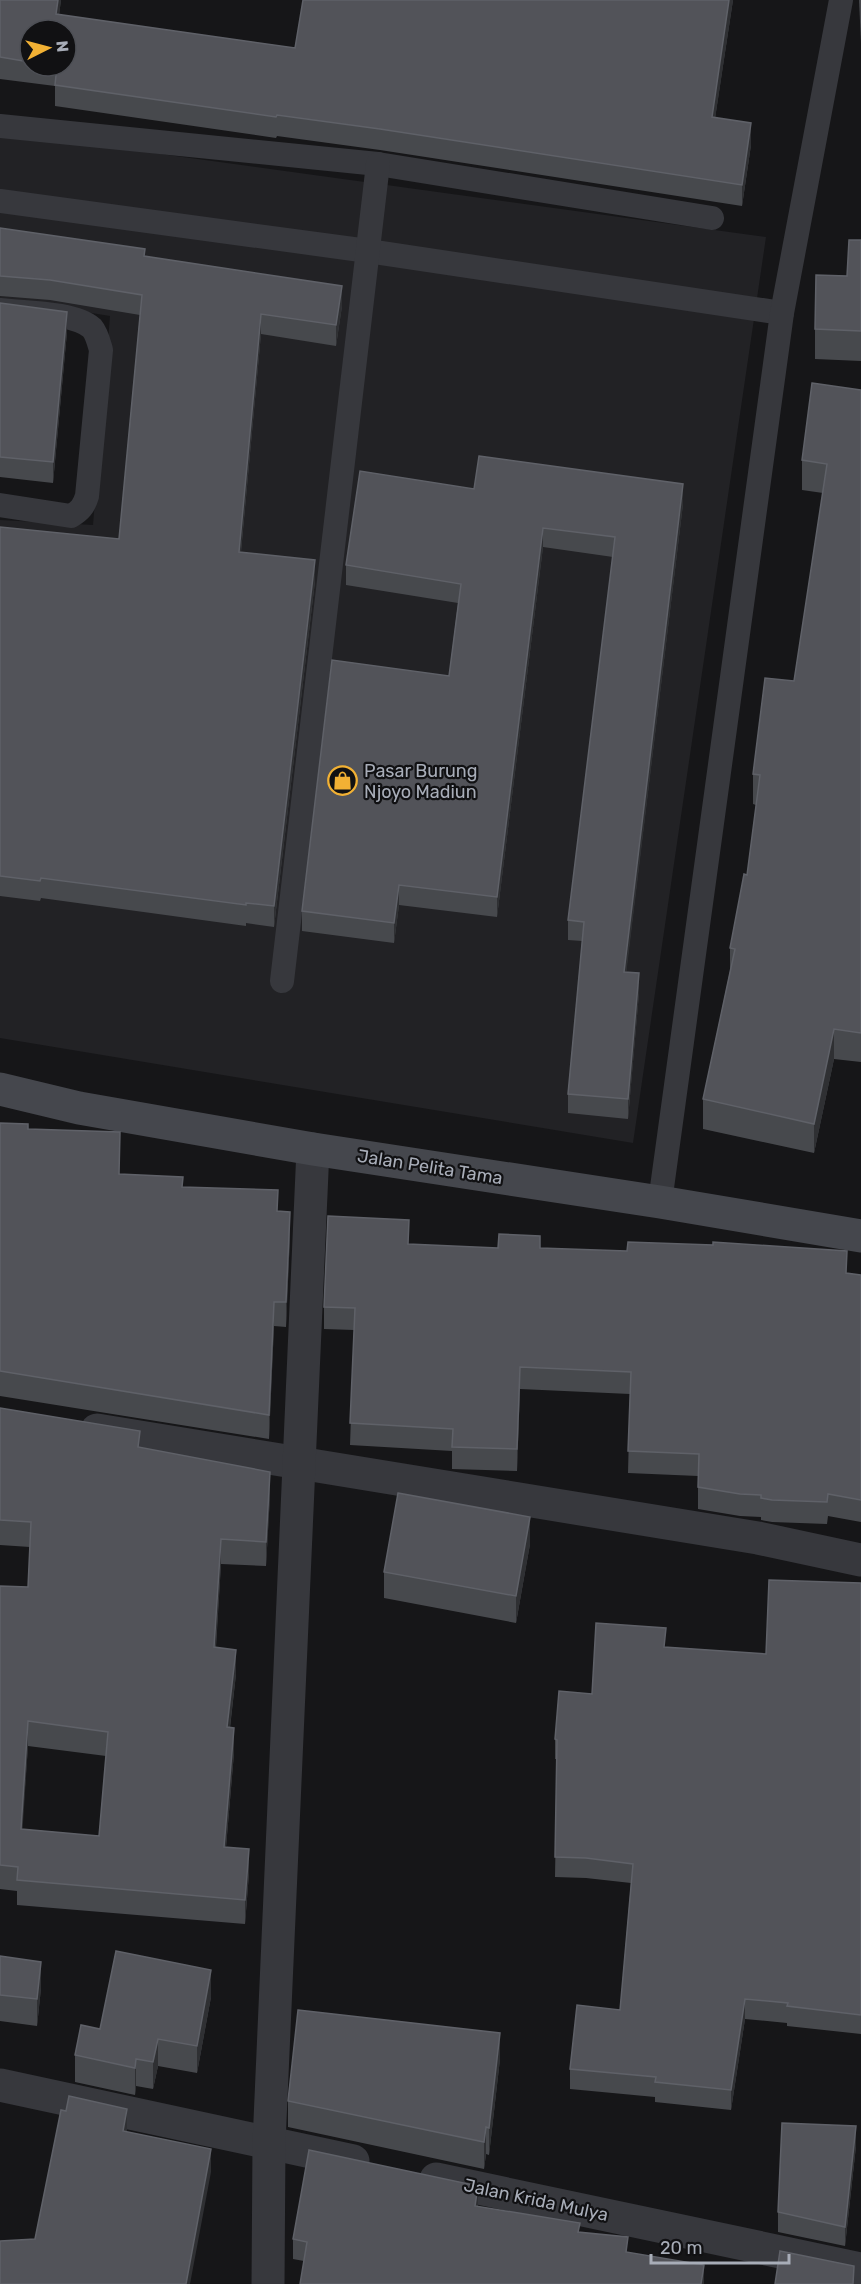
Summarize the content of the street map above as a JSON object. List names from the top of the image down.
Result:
{
  "streets": {
    "street": ["Jalan Pelita Tama", "Jalan Krida Mulya"]
  },
  "places": {
    "shop": ["Pasar Burung Njoyo Madiun"]
  },
  "scale_bar": "20 m",
  "north": "right"
}
